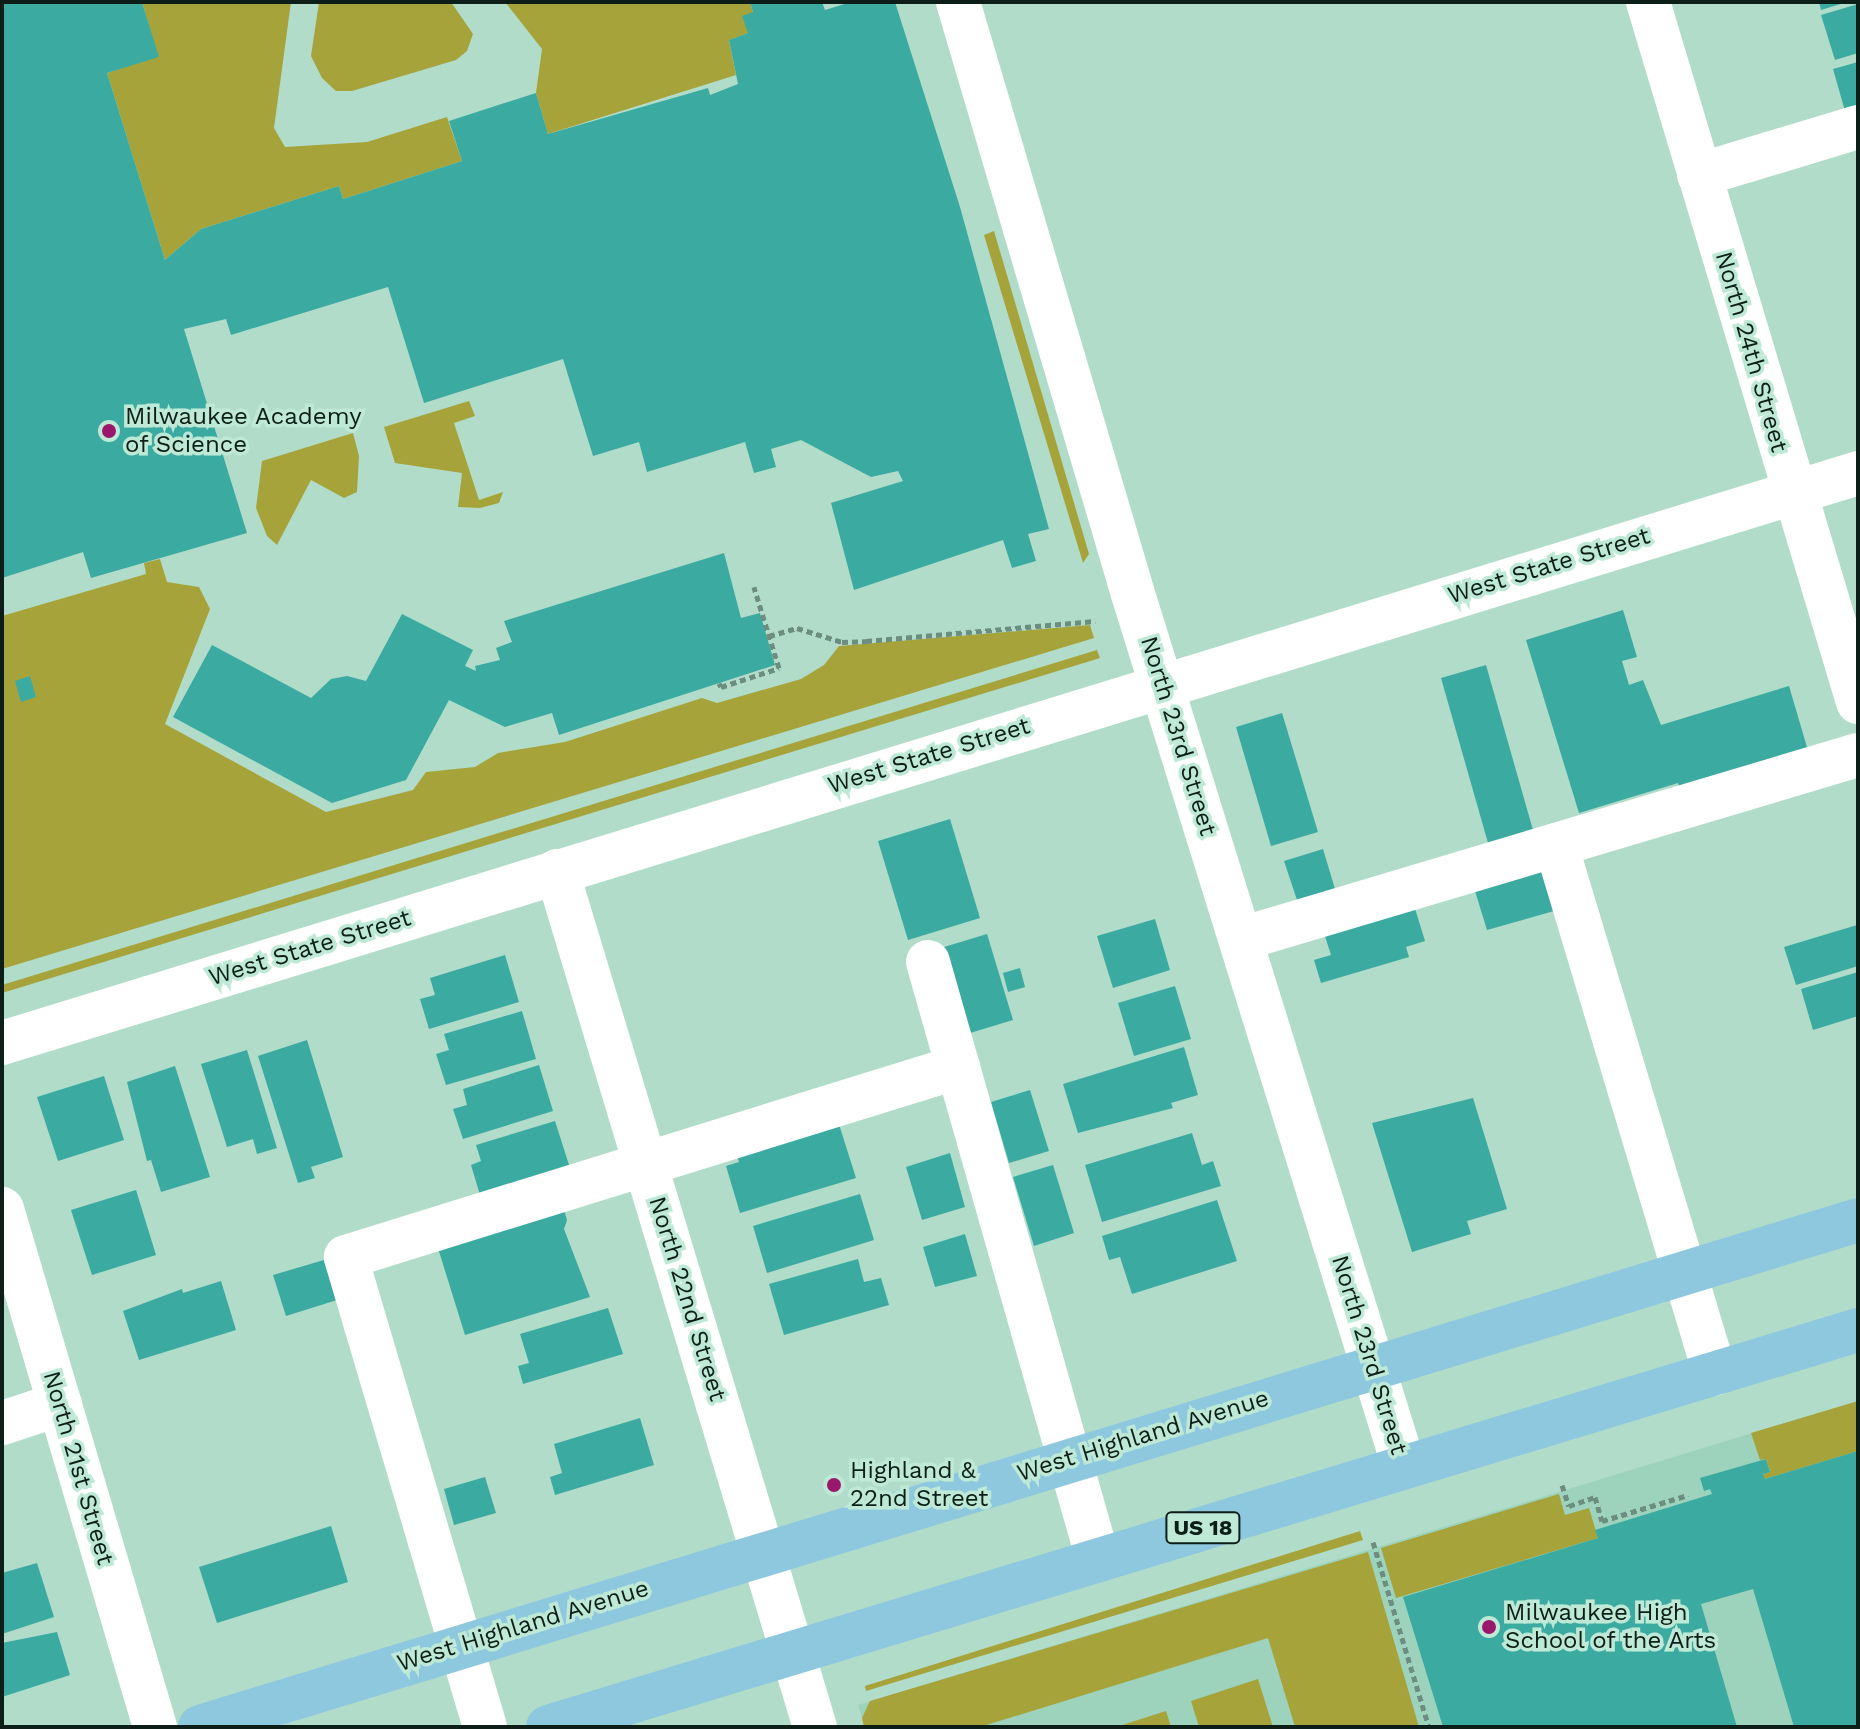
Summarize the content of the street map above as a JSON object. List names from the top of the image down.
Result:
{
  "streets": {
    "main road": ["West Highland Avenue", "US 18"],
    "street": [
      "North 24th Street",
      "West State Street",
      "North 23rd Street",
      "North 22nd Street",
      "North 21st Street"
    ]
  },
  "crossings": [
    ["North 24th Street", "West State Street"],
    ["West State Street", "North 23rd Street"],
    ["West State Street", "North 22nd Street"],
    ["North 23rd Street", "West Highland Avenue"],
    ["North 23rd Street", "US 18"],
    ["North 22nd Street", "West Highland Avenue"],
    ["North 22nd Street", "US 18"]
  ],
  "places": ["Milwaukee Academy of Science", "Highland & 22nd Street", "Milwaukee High School of the Arts"]
}
